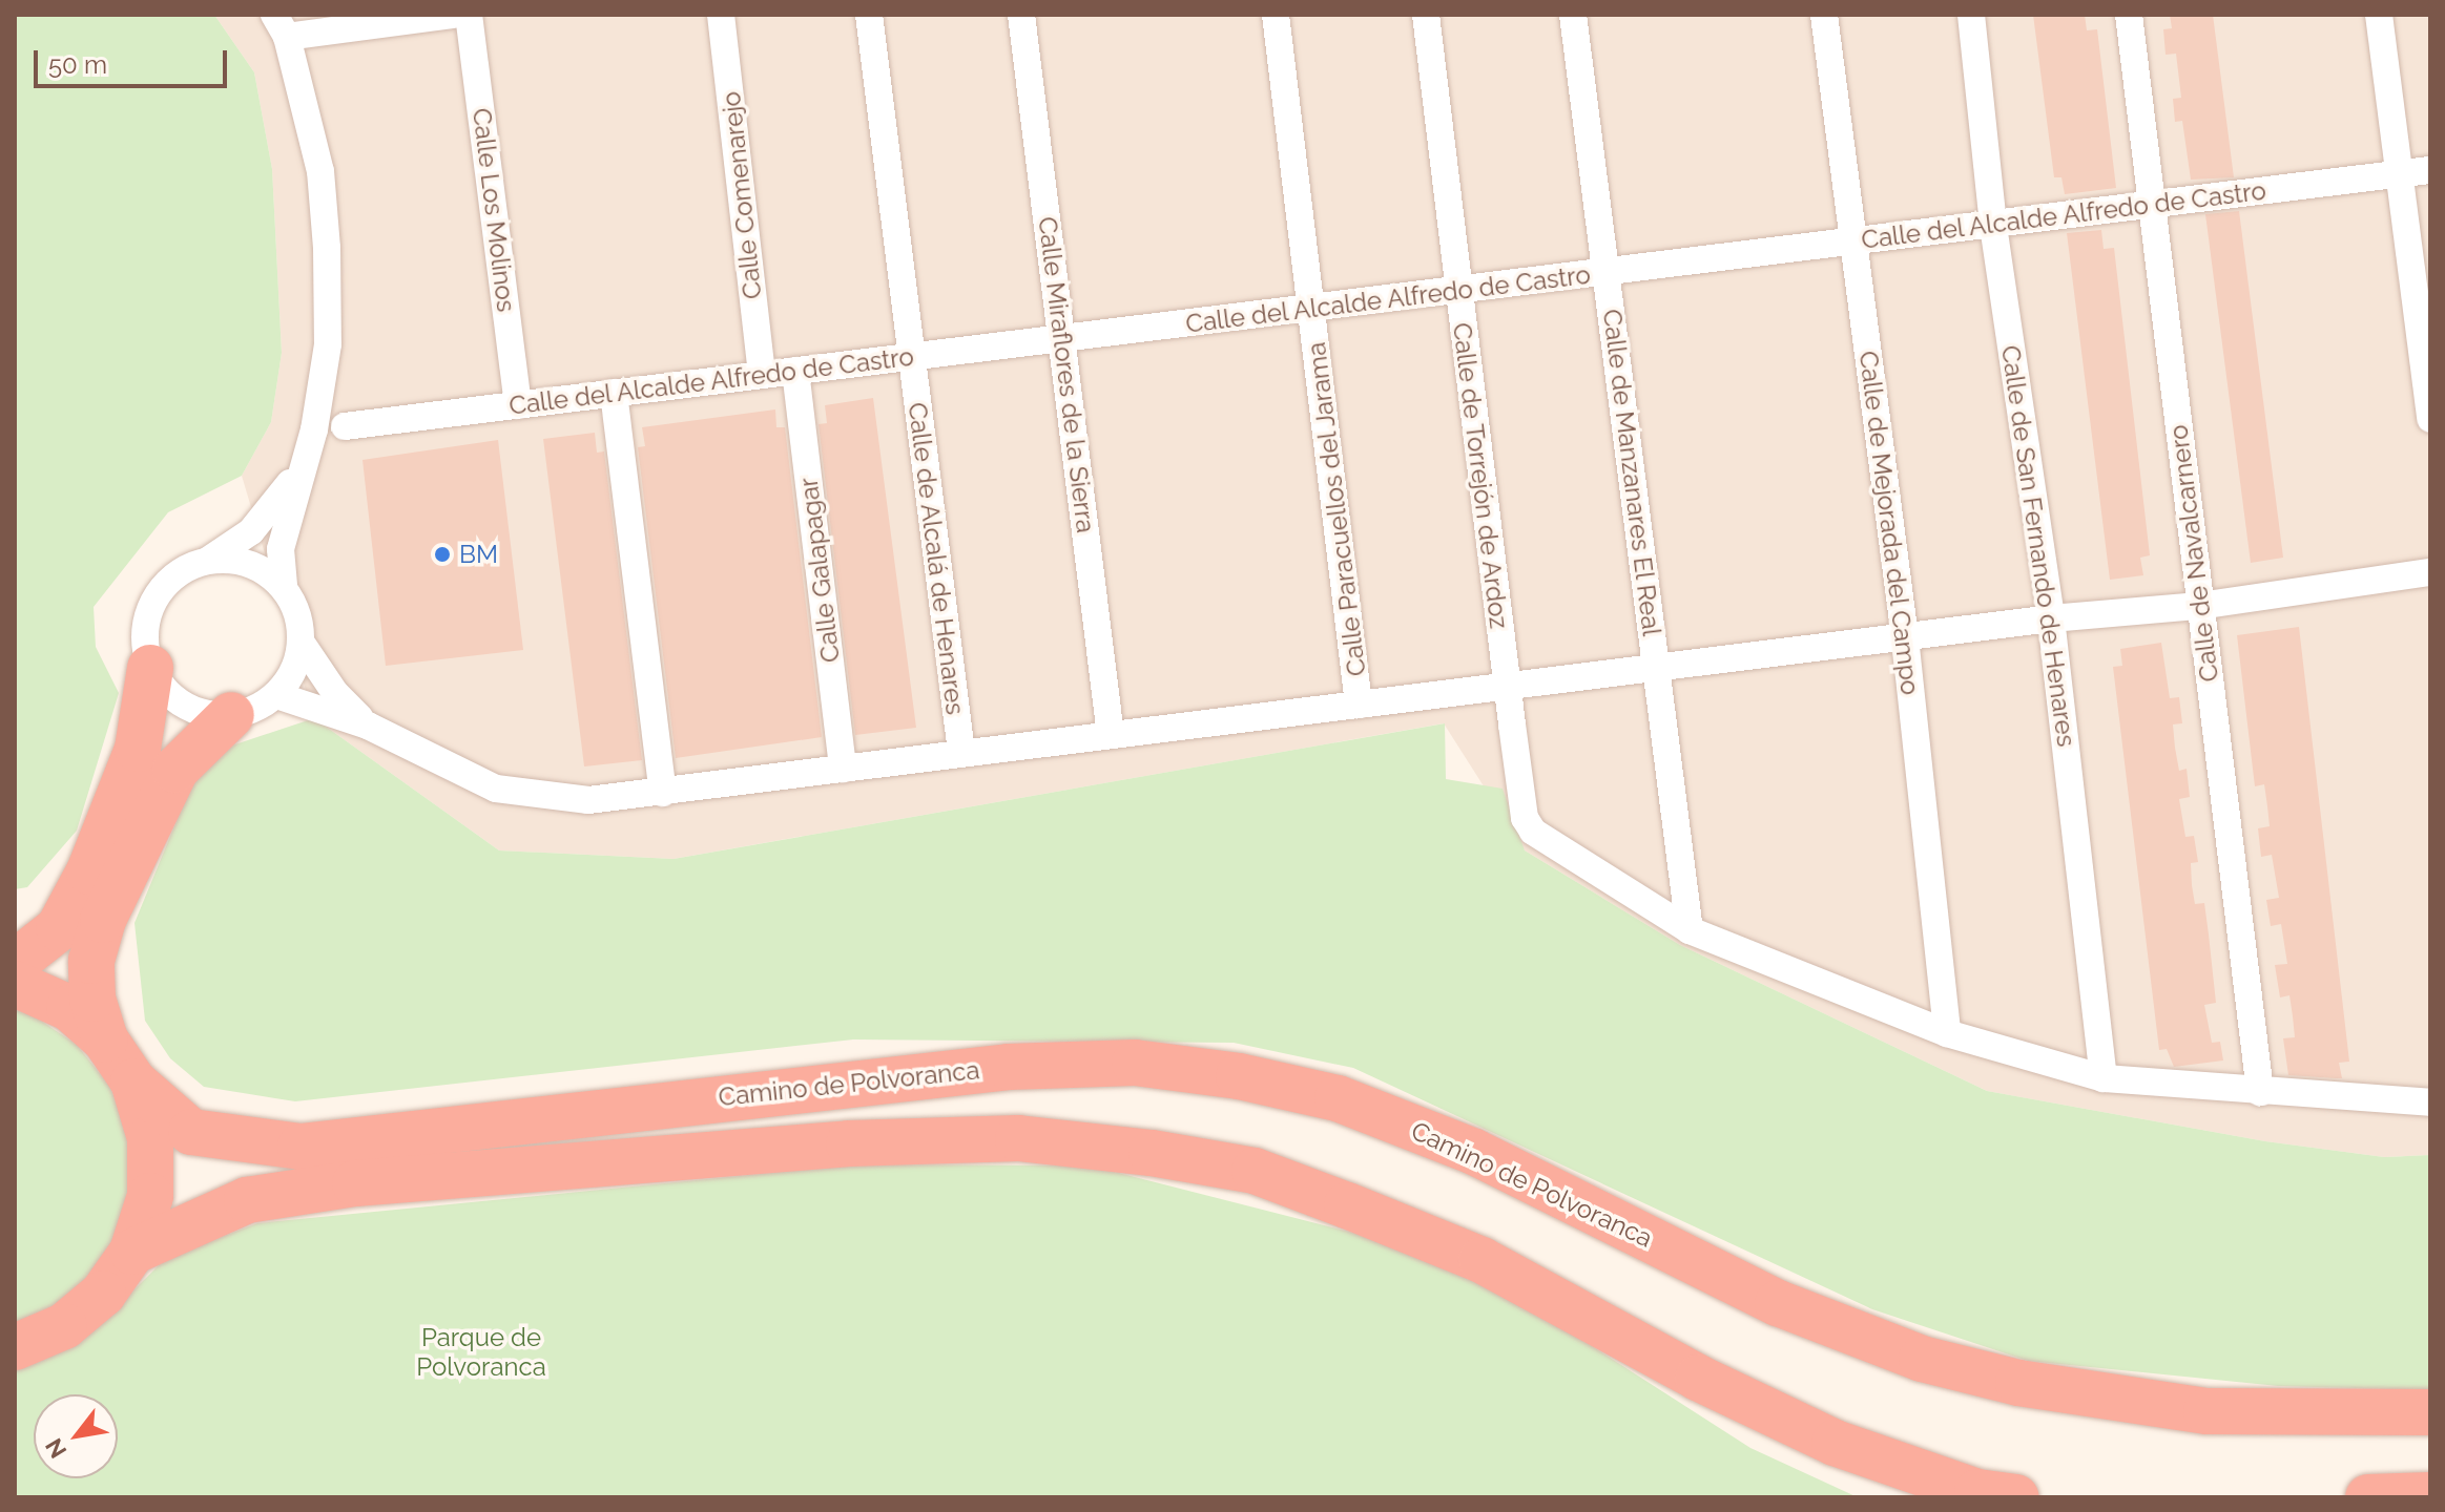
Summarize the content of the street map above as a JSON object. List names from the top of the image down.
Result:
{
  "streets": {
    "highway": ["Camino de Polvoranca"],
    "street": [
      "Calle Comenarejo",
      "Calle Los Molinos",
      "Calle del Alcalde Alfredo de Castro",
      "Calle Miraflores de la Sierra",
      "Calle de Manzanares El Real",
      "Calle de Torrejón de Ardoz",
      "Calle Paracuellos del Jarama",
      "Calle de Mejorada del Campo",
      "Calle de San Fernando de Henares",
      "Calle de Navalcarnero",
      "Calle de Alcalá de Henares",
      "Calle Galapagar"
    ]
  },
  "crossings": [
    ["Calle Comenarejo", "Calle del Alcalde Alfredo de Castro"],
    ["Calle Los Molinos", "Calle del Alcalde Alfredo de Castro"],
    ["Calle del Alcalde Alfredo de Castro", "Calle Miraflores de la Sierra"],
    ["Calle del Alcalde Alfredo de Castro", "Calle de Manzanares El Real"],
    ["Calle del Alcalde Alfredo de Castro", "Calle de Torrejón de Ardoz"],
    ["Calle del Alcalde Alfredo de Castro", "Calle Paracuellos del Jarama"],
    ["Calle del Alcalde Alfredo de Castro", "Calle de Mejorada del Campo"],
    ["Calle del Alcalde Alfredo de Castro", "Calle de San Fernando de Henares"],
    ["Calle del Alcalde Alfredo de Castro", "Calle de Navalcarnero"],
    ["Calle del Alcalde Alfredo de Castro", "Calle de Alcalá de Henares"],
    ["Calle del Alcalde Alfredo de Castro", "Calle Galapagar"],
    ["Calle de Manzanares El Real", "Calle de Torrejón de Ardoz"],
    ["Calle de Torrejón de Ardoz", "Calle de Mejorada del Campo"],
    ["Calle de Torrejón de Ardoz", "Calle de San Fernando de Henares"],
    ["Calle de Torrejón de Ardoz", "Calle de Navalcarnero"]
  ],
  "parks": ["Parque de Polvoranca"],
  "places": ["BM"],
  "scale_bar": "50 m",
  "north": "bottom left"
}
